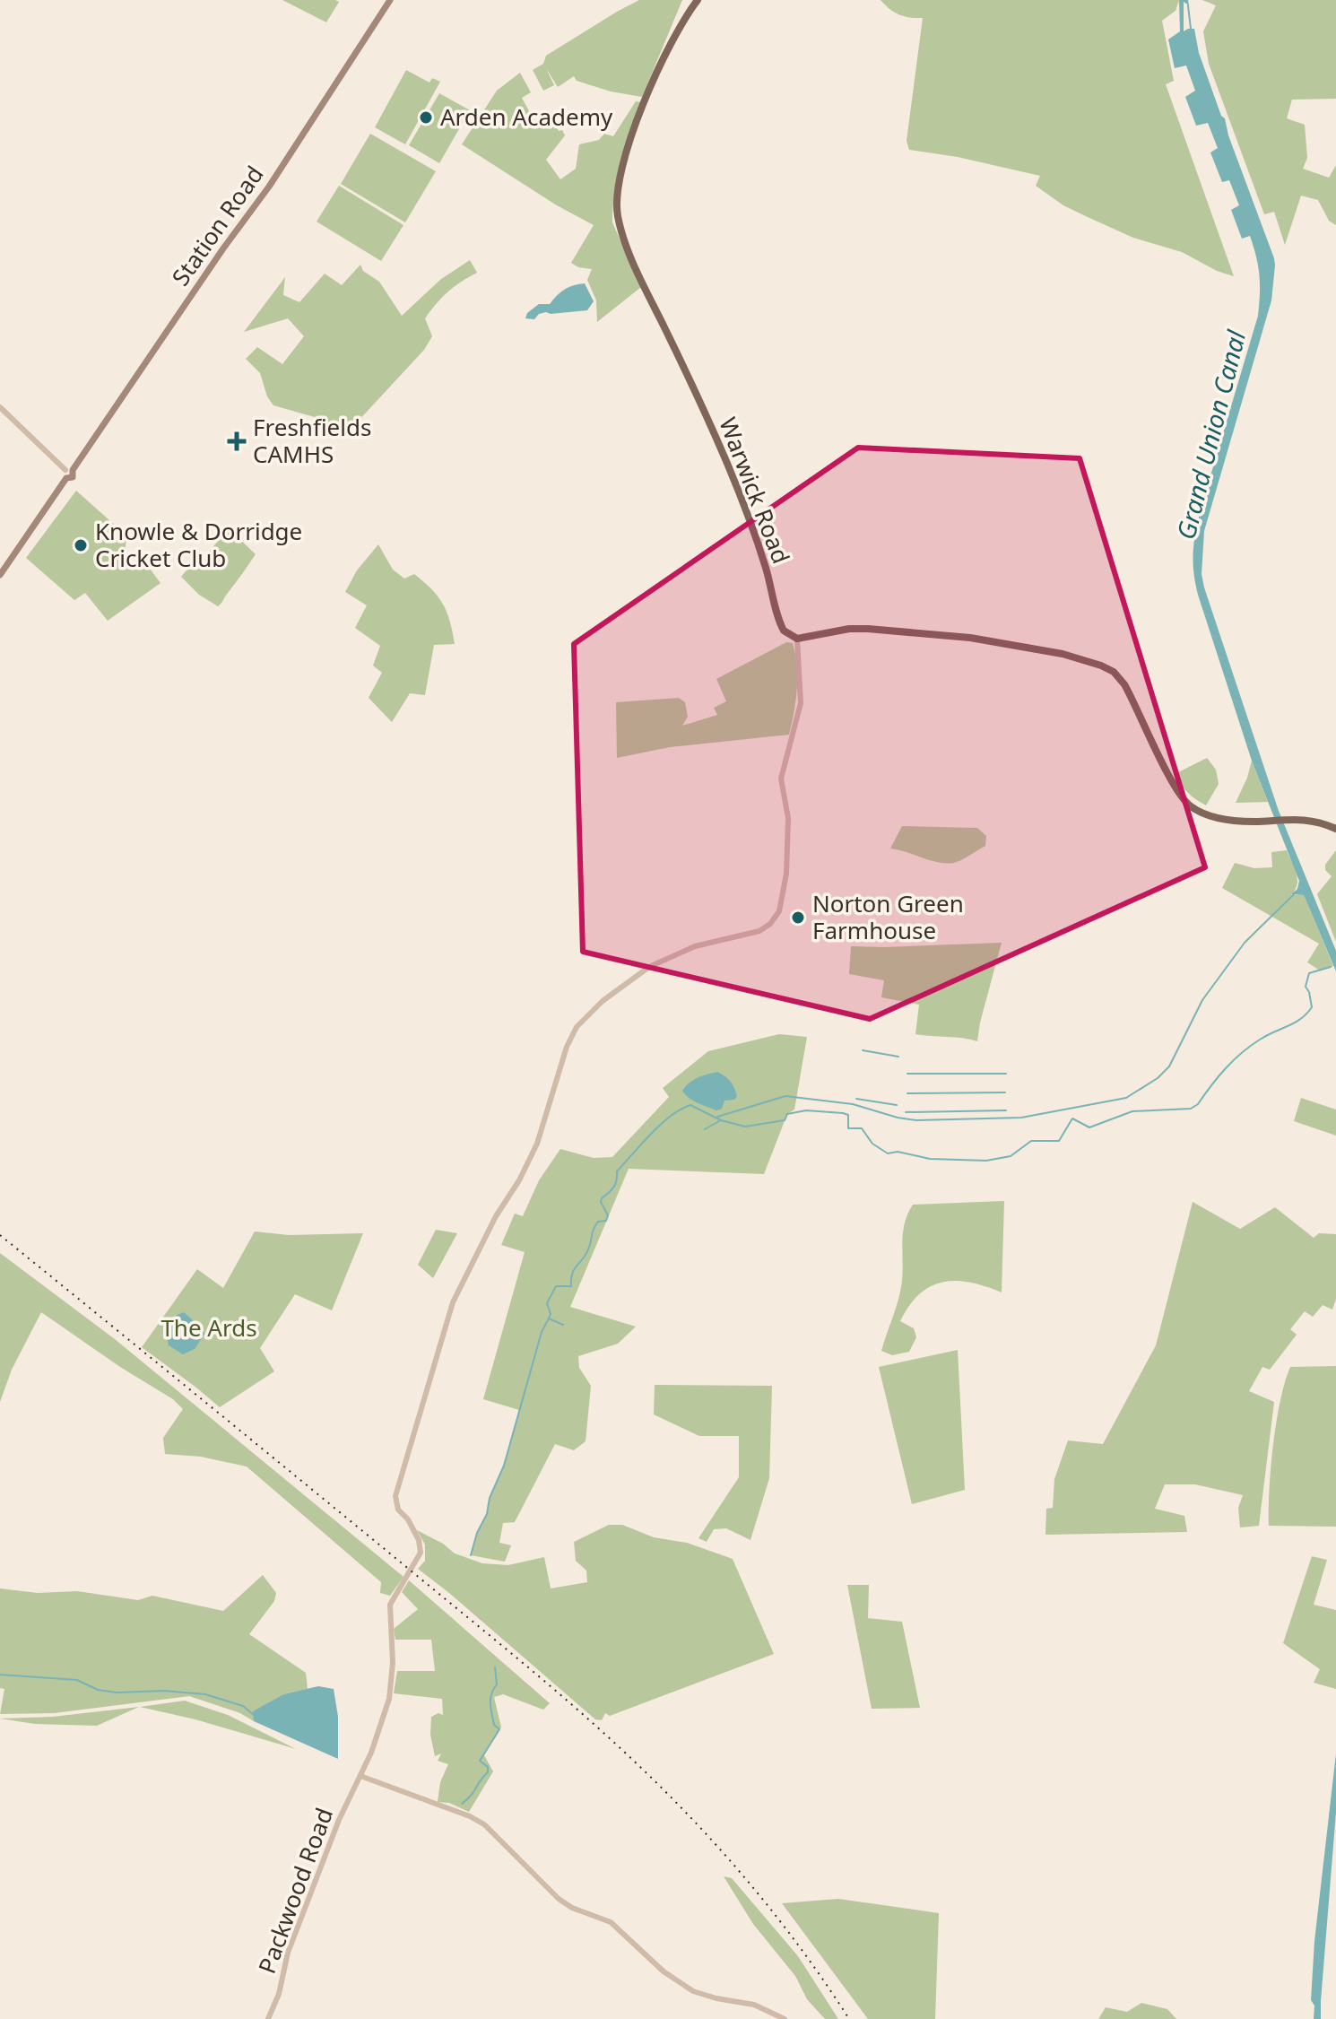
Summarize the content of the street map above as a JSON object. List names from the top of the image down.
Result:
{
  "streets": {
    "main road": ["Station Road", "Warwick Road"],
    "street": ["Packwood Road"]
  },
  "crossings": [
    ["Warwick Road", "Packwood Road"]
  ],
  "water": ["Grand Union Canal"],
  "parks": ["The Ards"],
  "places": {
    "other": ["Arden Academy", "Knowle & Dorridge Cricket Club", "Norton Green Farmhouse"],
    "health": ["Freshfields CAMHS"]
  }
}
